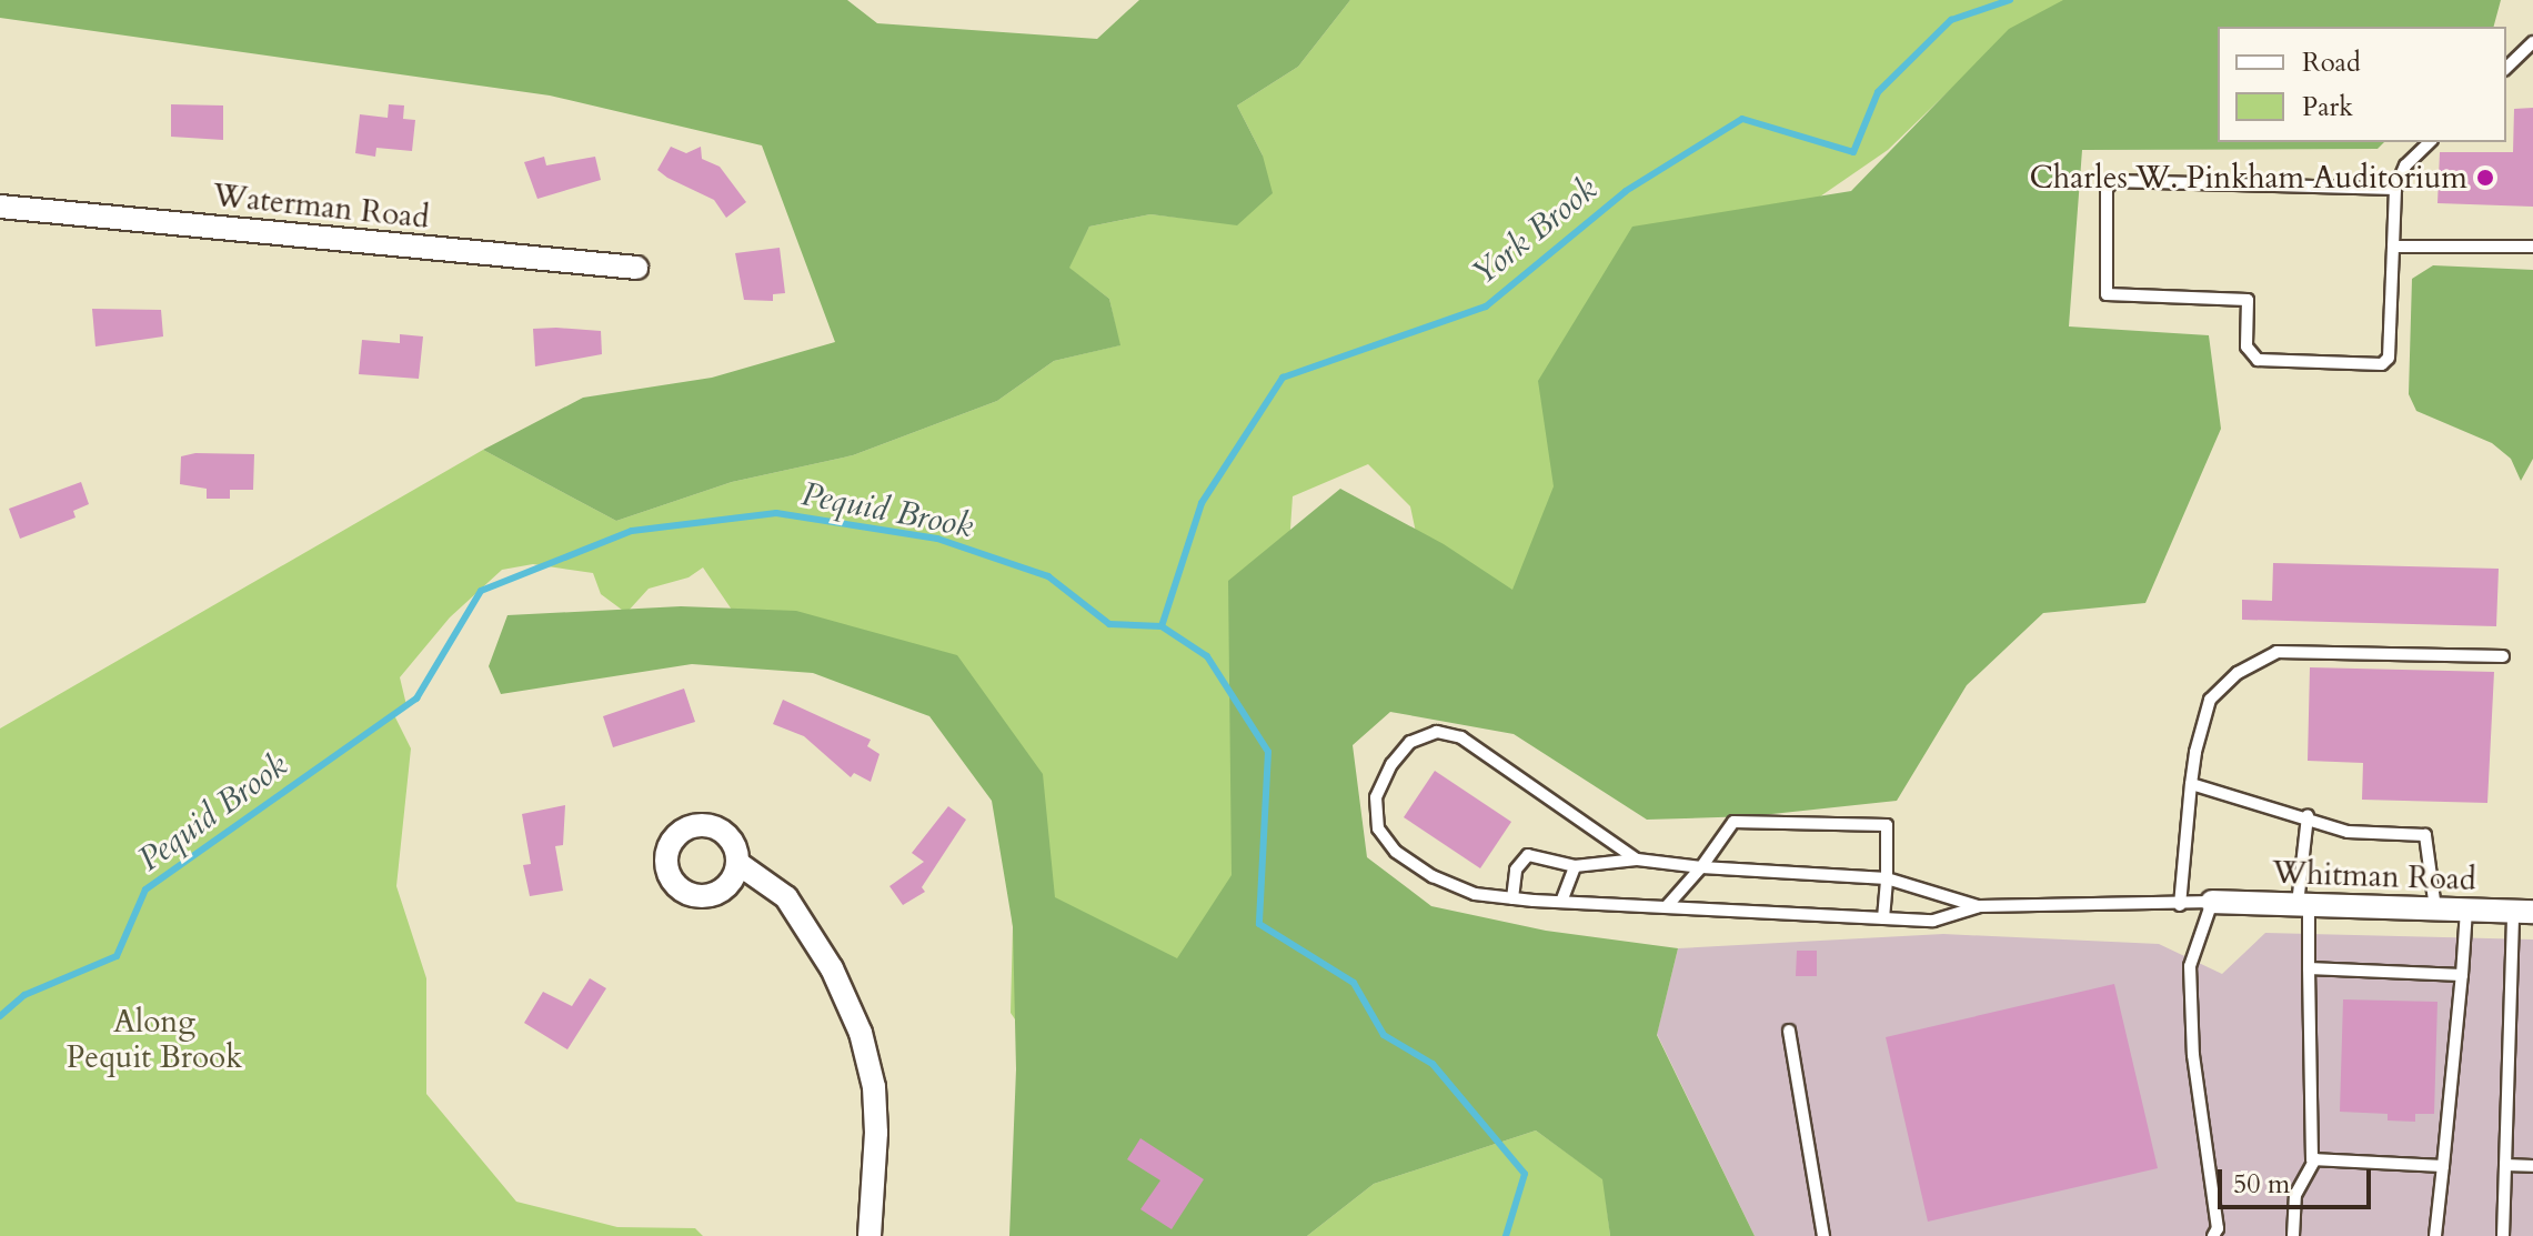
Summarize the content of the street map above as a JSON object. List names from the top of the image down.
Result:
{
  "streets": {
    "street": ["Waterman Road", "Whitman Road"]
  },
  "water": ["York Brook", "Pequid Brook"],
  "parks": ["Along Pequit Brook"],
  "places": ["Charles W. Pinkham Auditorium"],
  "legend": ["Road", "Park"],
  "scale_bar": "50 m"
}
